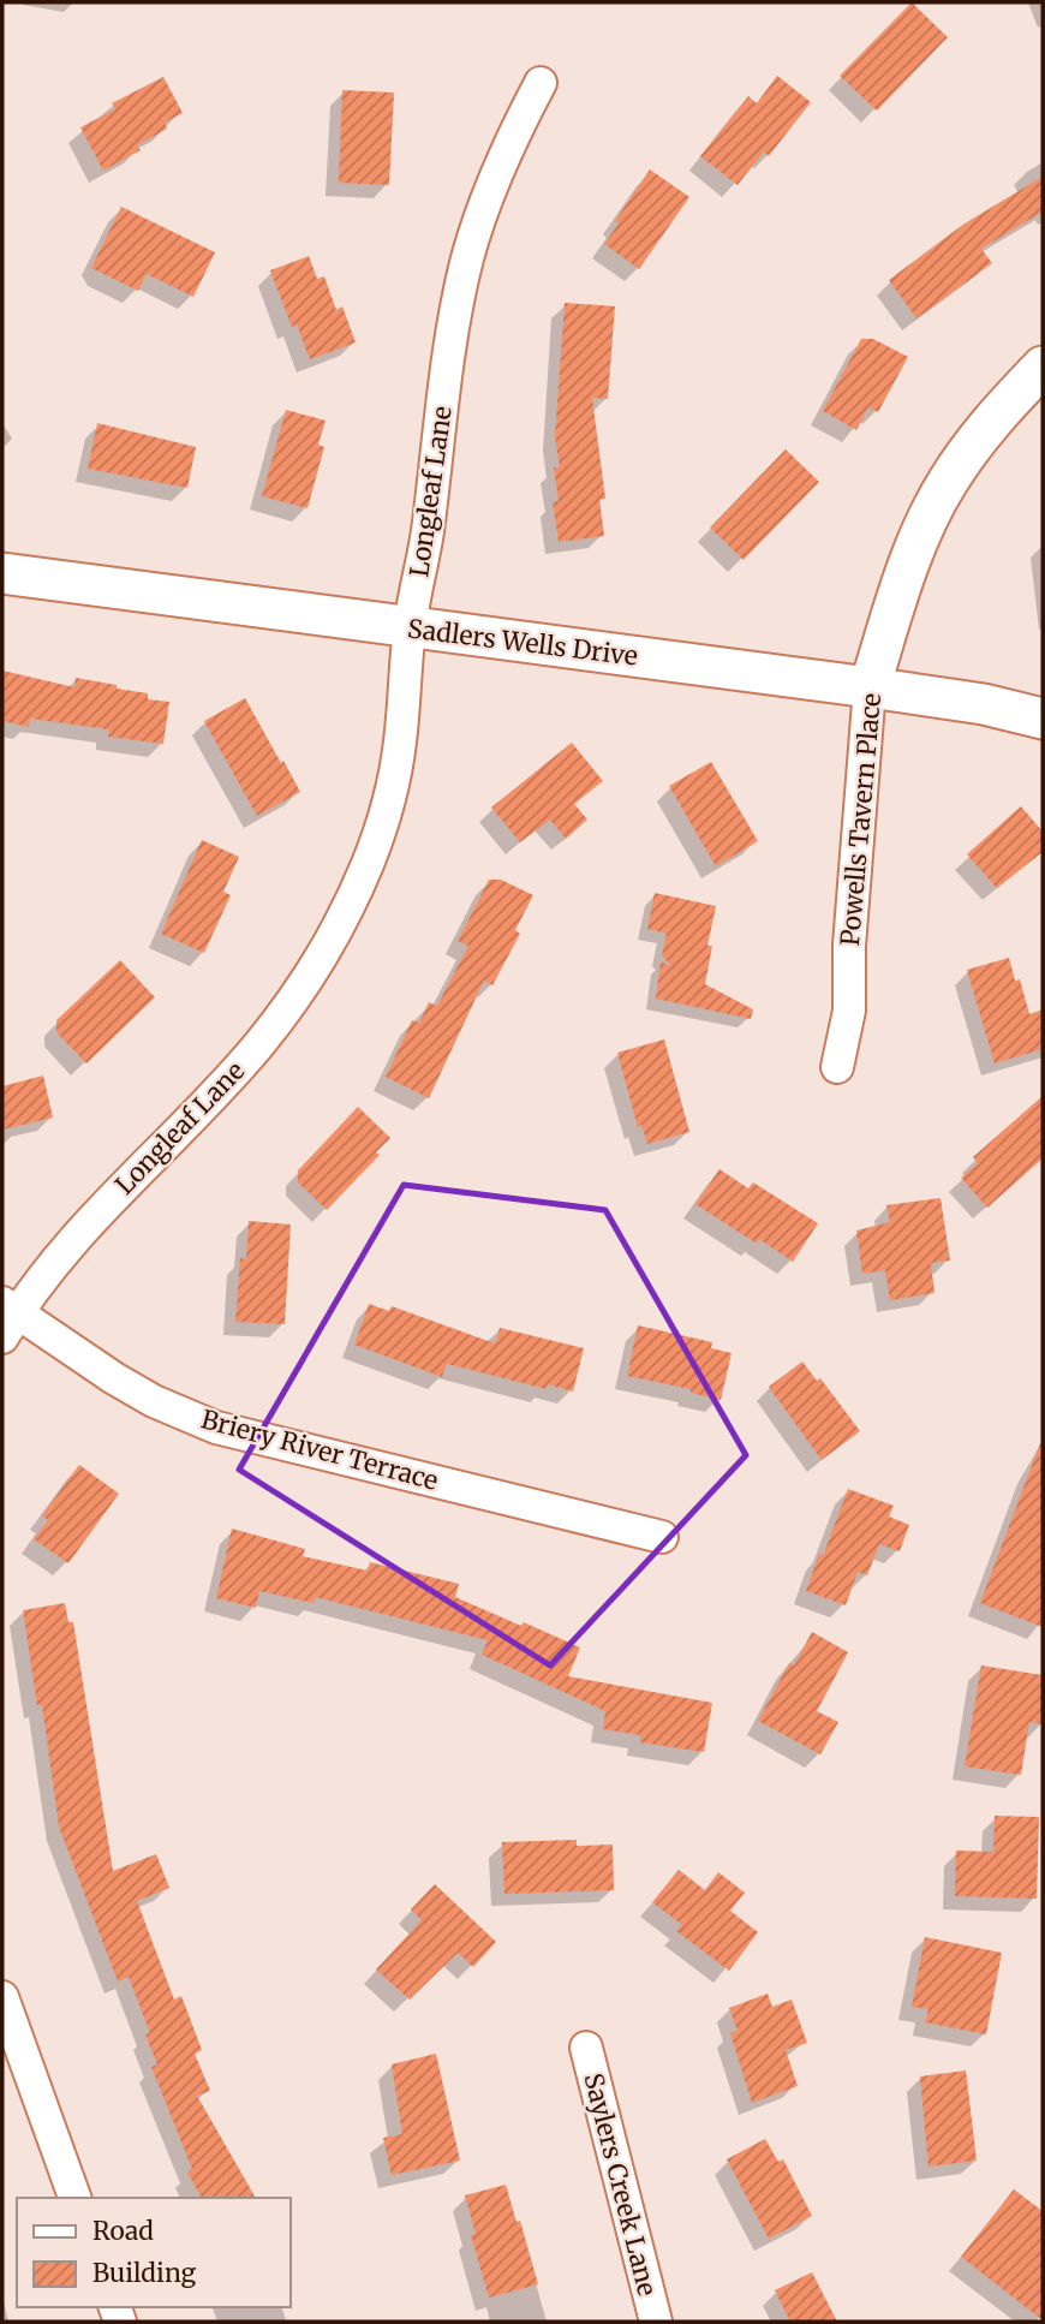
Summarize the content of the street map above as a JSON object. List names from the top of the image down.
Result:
{
  "streets": {
    "street": [
      "Longleaf Lane",
      "Sadlers Wells Drive",
      "Powells Tavern Place",
      "Briery River Terrace",
      "Saylers Creek Lane"
    ]
  },
  "crossings": [
    ["Longleaf Lane", "Sadlers Wells Drive"],
    ["Longleaf Lane", "Briery River Terrace"],
    ["Sadlers Wells Drive", "Powells Tavern Place"]
  ],
  "legend": ["Road", "Building"]
}
